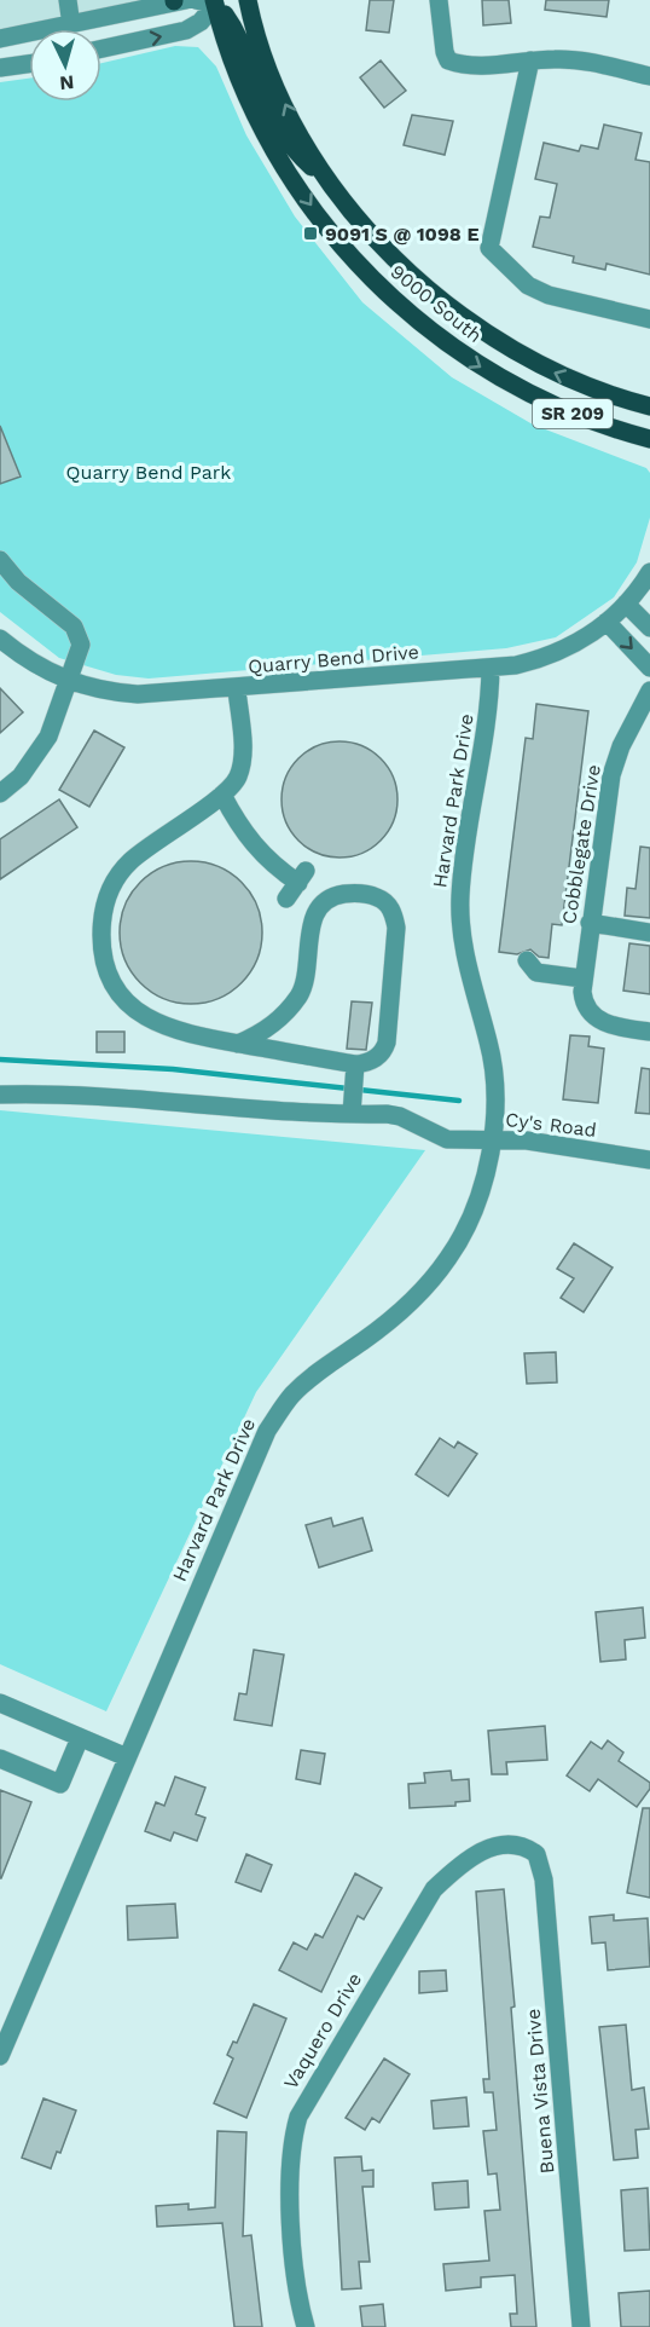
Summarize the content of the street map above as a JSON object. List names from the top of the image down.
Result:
{
  "streets": {
    "main road": ["9000 South", "SR 209"],
    "street": [
      "Quarry Bend Drive",
      "Harvard Park Drive",
      "Cobblegate Drive",
      "Cy's Road",
      "Vaquero Drive",
      "Buena Vista Drive"
    ]
  },
  "crossings": [
    ["Quarry Bend Drive", "Harvard Park Drive"],
    ["Harvard Park Drive", "Cy's Road"],
    ["Vaquero Drive", "Buena Vista Drive"]
  ],
  "parks": ["Quarry Bend Park"],
  "places": {
    "transit": ["9091 S @ 1098 E"]
  },
  "north": "bottom"
}
